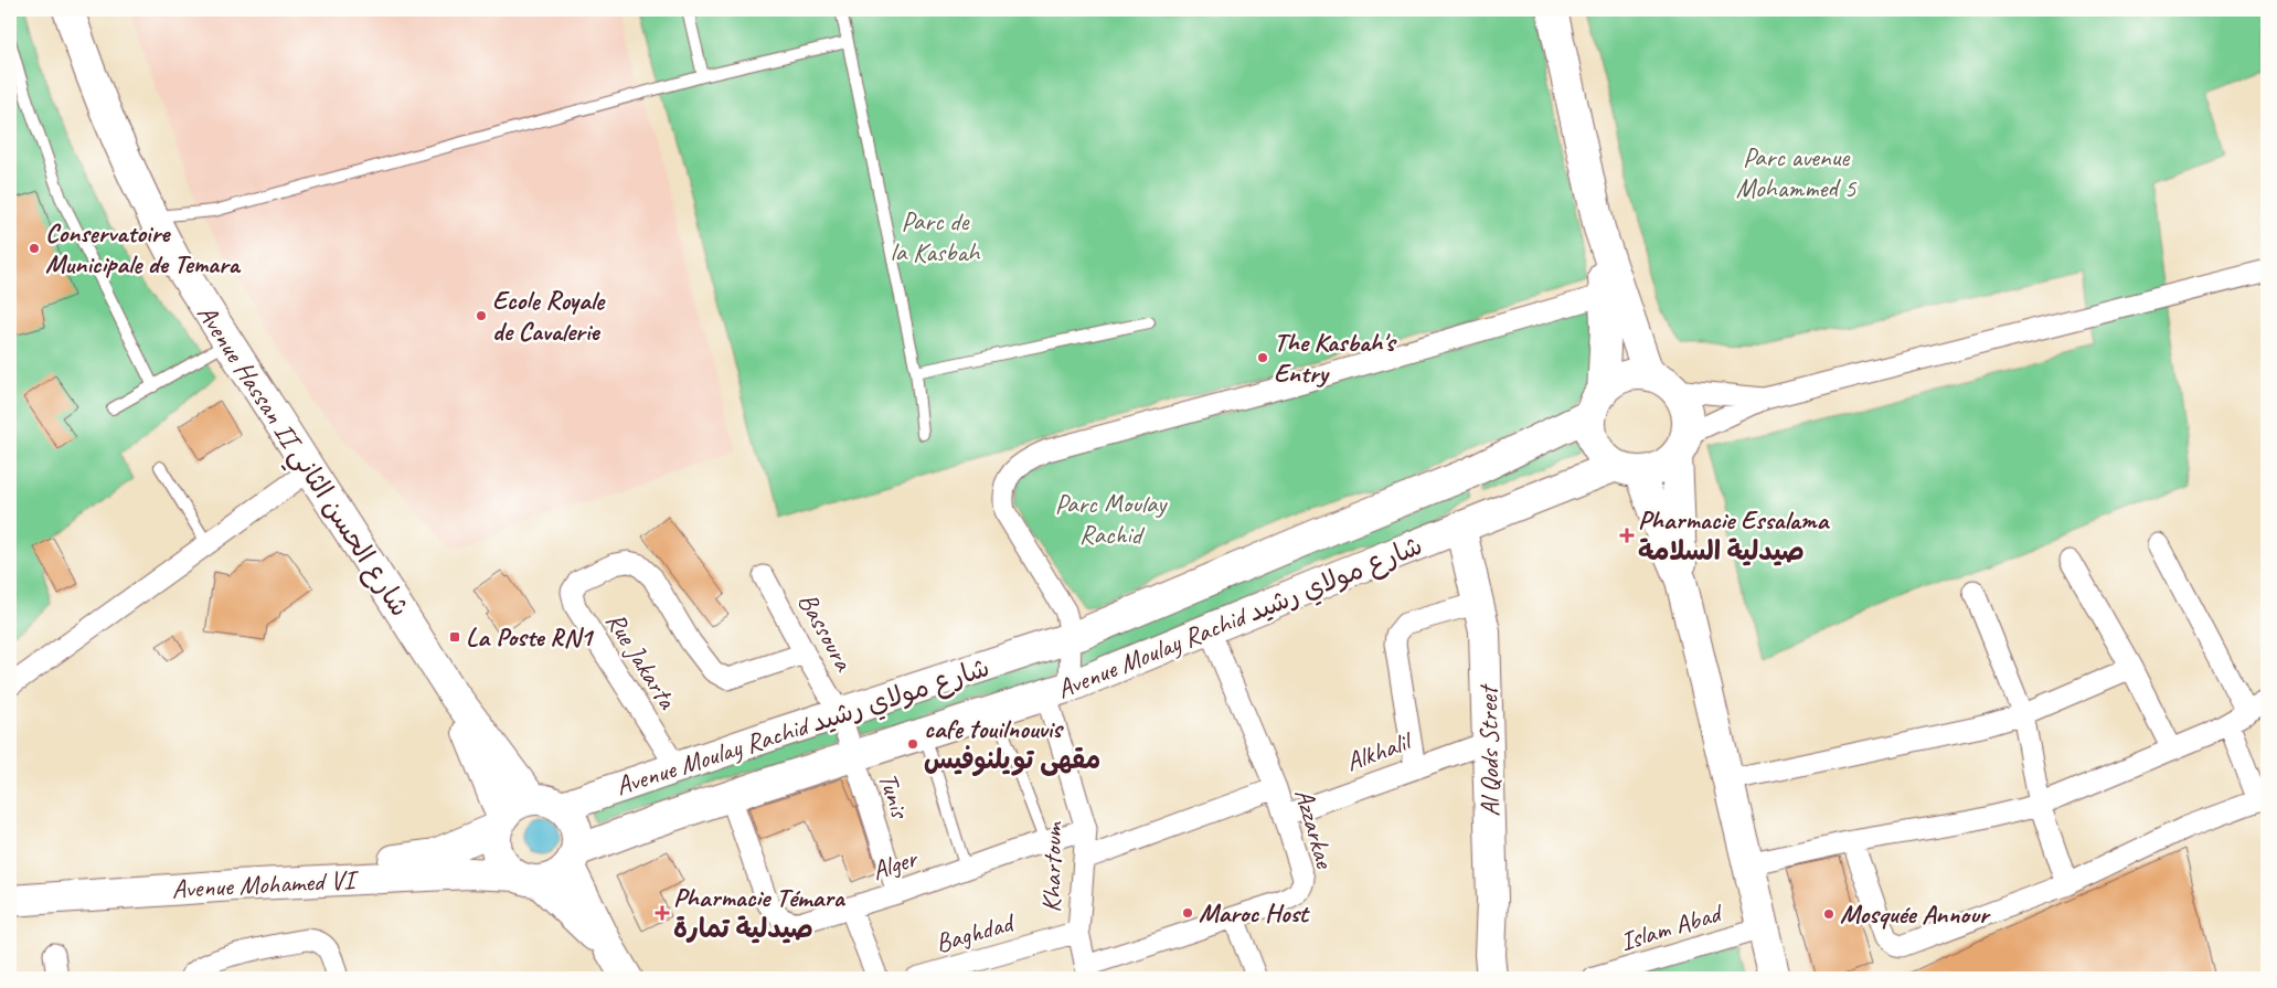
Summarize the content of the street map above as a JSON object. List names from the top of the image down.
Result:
{
  "streets": {
    "main road": [
      "Avenue Hassan II شارع الحسن الثاني",
      "Avenue Moulay Rachid شارع مولاي رشيد",
      "Al Qods Street",
      "Avenue Mohamed VI"
    ],
    "street": [
      "Bassoura",
      "Rue Jakarta",
      "Alkhalil",
      "Tunis",
      "Azzarkae",
      "Alger",
      "Khartoum",
      "Islam Abad",
      "Baghdad"
    ]
  },
  "crossings": [
    ["Avenue Hassan II شارع الحسن الثاني", "Avenue Moulay Rachid شارع مولاي رشيد"],
    ["Avenue Hassan II شارع الحسن الثاني", "Avenue Mohamed VI"],
    ["Avenue Moulay Rachid شارع مولاي رشيد", "Bassoura"],
    ["Avenue Moulay Rachid شارع مولاي رشيد", "Rue Jakarta"],
    ["Avenue Moulay Rachid شارع مولاي رشيد", "Al Qods Street"],
    ["Avenue Moulay Rachid شارع مولاي رشيد", "Tunis"],
    ["Avenue Moulay Rachid شارع مولاي رشيد", "Azzarkae"],
    ["Avenue Moulay Rachid شارع مولاي رشيد", "Alger"],
    ["Avenue Moulay Rachid شارع مولاي رشيد", "Khartoum"],
    ["Avenue Moulay Rachid شارع مولاي رشيد", "Avenue Mohamed VI"],
    ["Bassoura", "Rue Jakarta"],
    ["Bassoura", "Tunis"],
    ["Alkhalil", "Al Qods Street"],
    ["Alkhalil", "Azzarkae"],
    ["Tunis", "Alger"],
    ["Azzarkae", "Khartoum"],
    ["Alger", "Khartoum"],
    ["Khartoum", "Baghdad"]
  ],
  "parks": ["Parc avenue Mohammed 5", "Parc de la Kasbah", "Parc Moulay Rachid"],
  "places": {
    "other": [
      "Conservatoire Municipale de Temara",
      "Ecole Royale de Cavalerie",
      "The Kasbah's Entry",
      "cafe touilnouvis مقهى تويلنوفيس",
      "Maroc Host",
      "Mosquée Annour"
    ],
    "health": ["Pharmacie Essalama صيدلية السلامة", "Pharmacie Témara صيدلية تمارة"],
    "transit": ["La Poste RN1"]
  }
}
